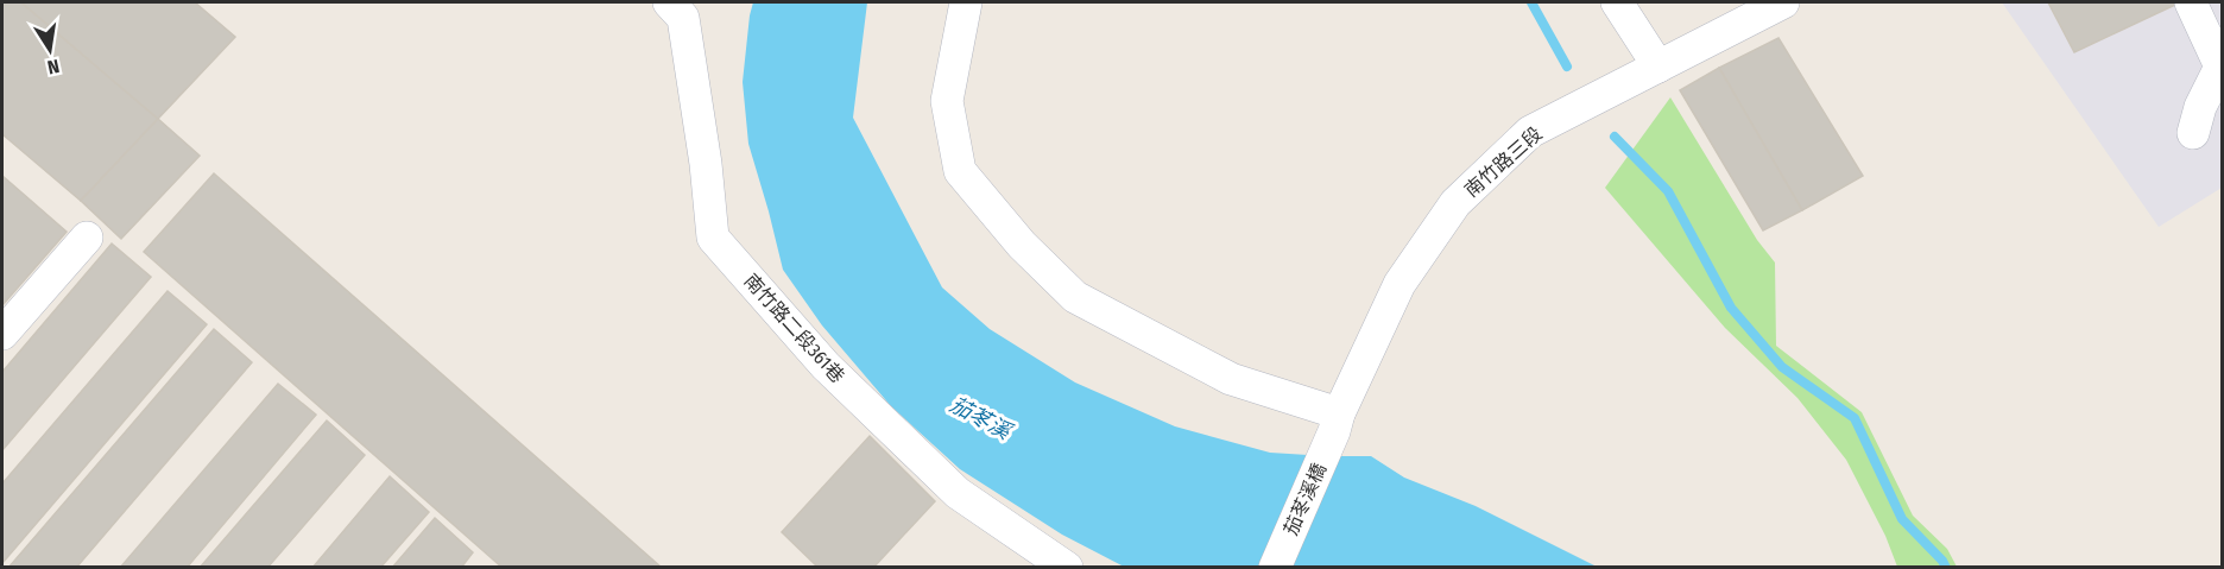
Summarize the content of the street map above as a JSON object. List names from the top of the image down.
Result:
{
  "streets": {
    "street": ["南竹路三段", "南竹路二段361巷", "茄苳溪橋"]
  },
  "crossings": [
    ["南竹路三段", "茄苳溪橋"]
  ],
  "water": ["茄苳溪"],
  "north": "bottom"
}
